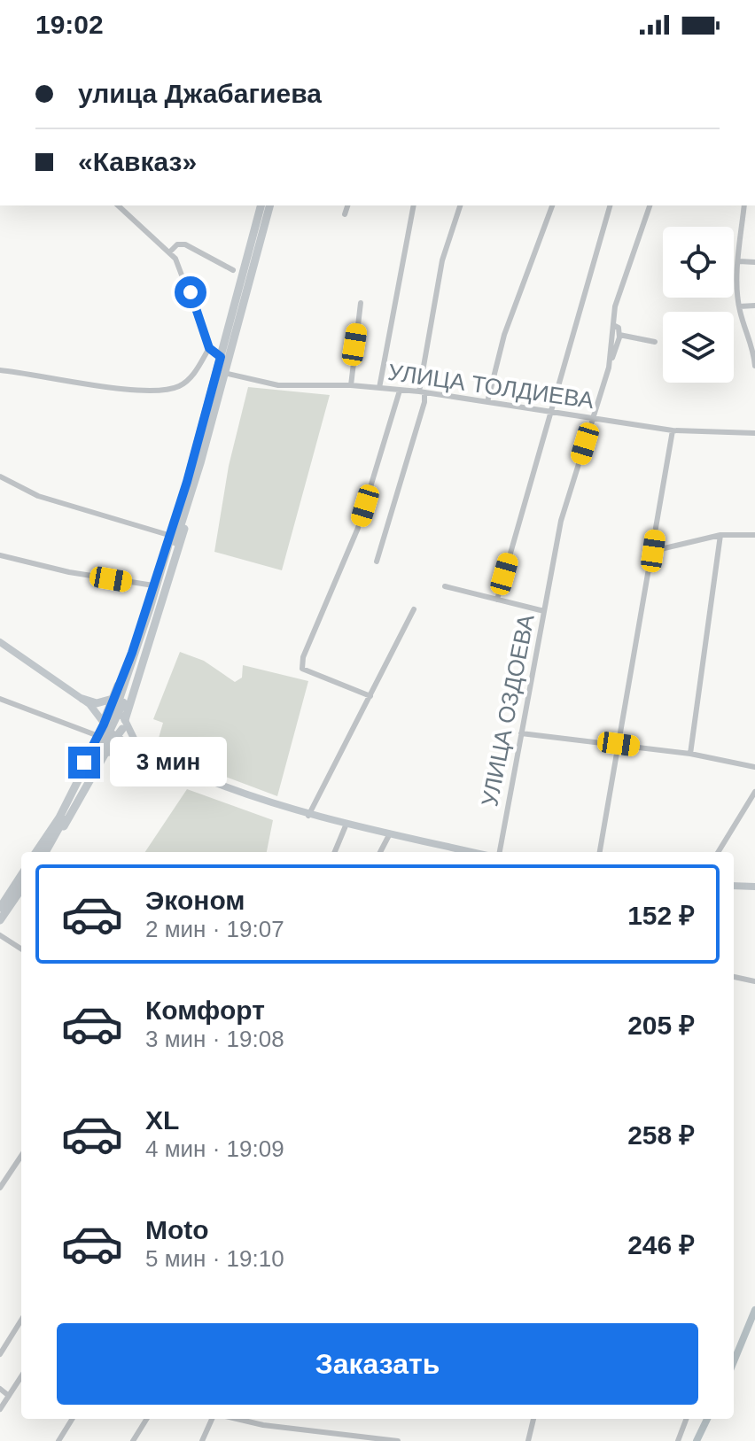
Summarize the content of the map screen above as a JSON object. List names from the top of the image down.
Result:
{
  "streets": {
    "street": ["УЛИЦА ТОЛДИЕВА", "УЛИЦА ОЗДОЕВА"]
  },
  "crossings": [
    ["УЛИЦА ТОЛДИЕВА", "УЛИЦА ОЗДОЕВА"]
  ],
  "page": {
    "status": "19:02",
    "banner": ["улица Джабагиева", "«Кавказ»"],
    "bubble": "3 мин",
    "list": [
      {
        "name": "Эконом",
        "note": "2 мин · 19:07",
        "value": "152 ₽"
      },
      {
        "name": "Комфорт",
        "note": "3 мин · 19:08",
        "value": "205 ₽"
      },
      {
        "name": "XL",
        "note": "4 мин · 19:09",
        "value": "258 ₽"
      },
      {
        "name": "Moto",
        "note": "5 мин · 19:10",
        "value": "246 ₽"
      }
    ],
    "buttons": "Заказать"
  }
}
